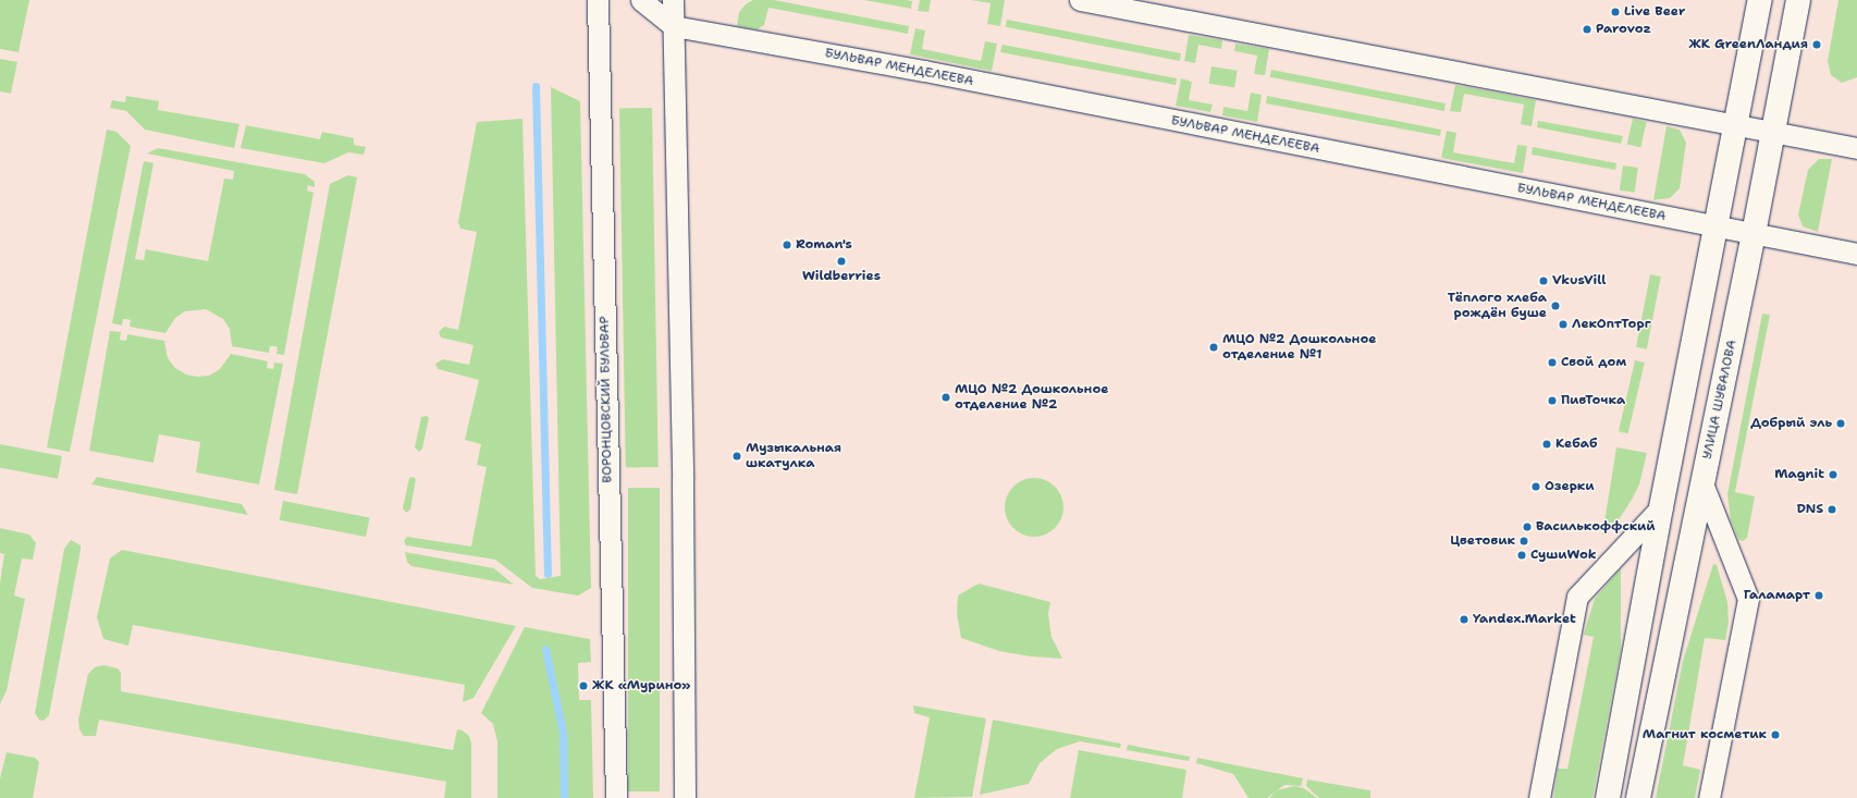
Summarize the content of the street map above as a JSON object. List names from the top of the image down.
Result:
{
  "streets": {
    "street": ["БУЛЬВАР МЕНДЕЛЕЕВА", "ВОРОНЦОВСКИЙ БУЛЬВАР", "УЛИЦА ШУВАЛОВА"]
  },
  "crossings": [
    ["БУЛЬВАР МЕНДЕЛЕЕВА", "УЛИЦА ШУВАЛОВА"]
  ],
  "places": [
    "Live Beer",
    "Parovoz",
    "ЖК GreenЛандия",
    "Roman's",
    "Wildberries",
    "VkusVill",
    "Тёплого хлеба рождён буше",
    "ЛекОптТорг",
    "МЦО №2 Дошкольное отделение №1",
    "Свой дом",
    "МЦО №2 Дошкольное отделение №2",
    "ПивТочка",
    "Добрый эль",
    "Кебаб",
    "Музыкальная шкатулка",
    "Magnit",
    "Озерки",
    "DNS",
    "Василькоффский",
    "Цветовик",
    "СушиWok",
    "Галамарт",
    "Yandex.Market",
    "ЖК «Мурино»",
    "Магнит косметик"
  ]
}
